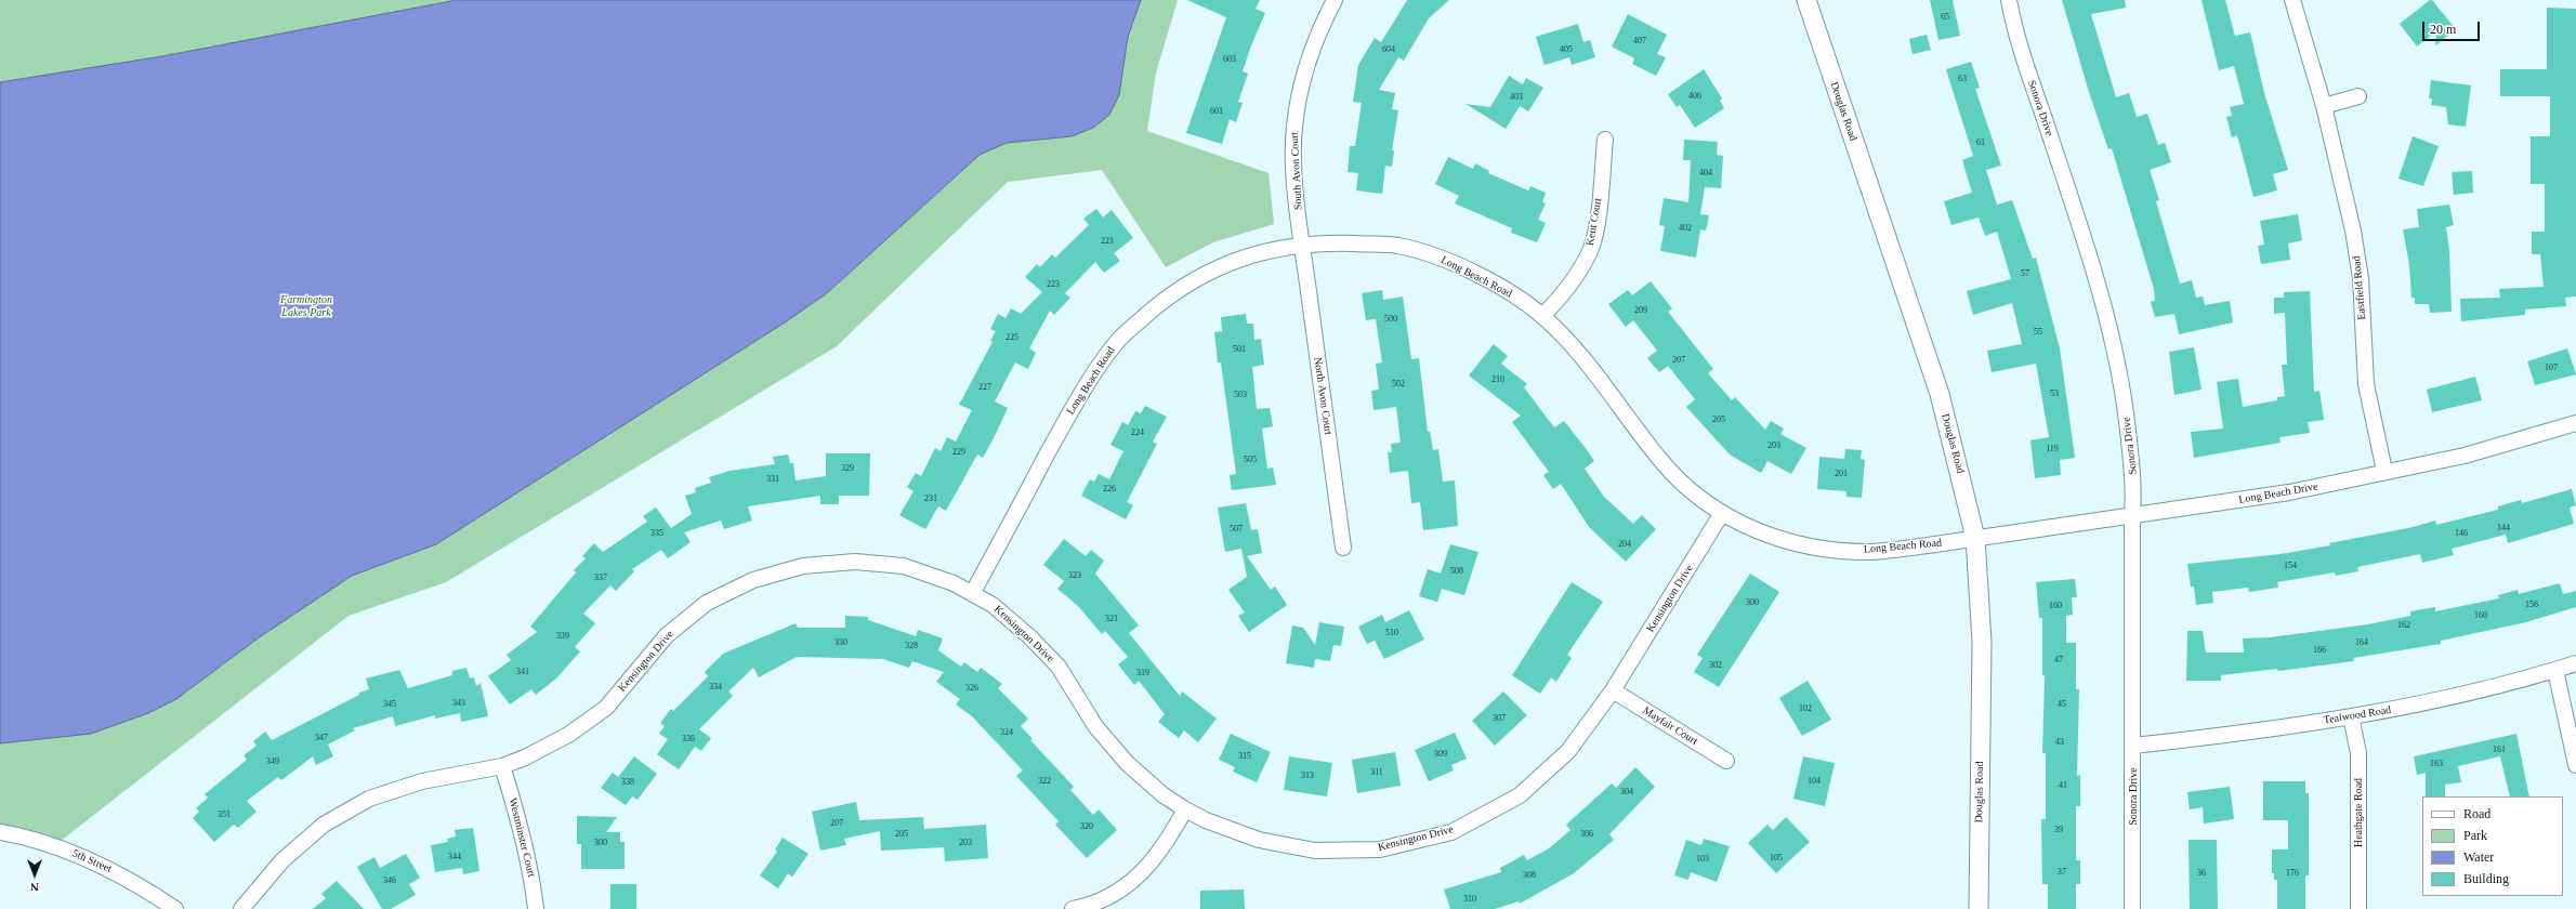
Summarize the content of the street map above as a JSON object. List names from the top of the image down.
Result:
{
  "streets": {
    "street": [
      "Sonora Drive",
      "Douglas Road",
      "South Avon Court",
      "Kent Court",
      "Long Beach Road",
      "Eastfield Road",
      "North Avon Court",
      "Long Beach Drive",
      "Kensington Drive",
      "Tealwood Road",
      "Mayfair Court",
      "Heathgate Road",
      "Westminster Court",
      "5th Street"
    ]
  },
  "crossings": [
    ["Sonora Drive", "Long Beach Drive"],
    ["Sonora Drive", "Tealwood Road"],
    ["Douglas Road", "Long Beach Road"],
    ["Douglas Road", "Long Beach Drive"],
    ["South Avon Court", "Long Beach Road"],
    ["South Avon Court", "North Avon Court"],
    ["Kent Court", "Long Beach Road"],
    ["Long Beach Road", "North Avon Court"],
    ["Long Beach Road", "Long Beach Drive"],
    ["Long Beach Road", "Kensington Drive"],
    ["Eastfield Road", "Long Beach Drive"],
    ["Kensington Drive", "Mayfair Court"],
    ["Kensington Drive", "Westminster Court"],
    ["Tealwood Road", "Heathgate Road"]
  ],
  "parks": ["Farmington Lakes Park"],
  "house_numbers": [
    "65",
    "407",
    "604",
    "405",
    "603",
    "63",
    "406",
    "403",
    "601",
    "61",
    "404",
    "402",
    "221",
    "57",
    "223",
    "209",
    "500",
    "55",
    "225",
    "501",
    "207",
    "107",
    "210",
    "502",
    "227",
    "53",
    "503",
    "205",
    "224",
    "203",
    "119",
    "229",
    "505",
    "329",
    "201",
    "331",
    "226",
    "231",
    "144",
    "507",
    "335",
    "146",
    "204",
    "154",
    "508",
    "323",
    "337",
    "300",
    "156",
    "160",
    "160",
    "321",
    "162",
    "510",
    "339",
    "330",
    "164",
    "328",
    "166",
    "47",
    "302",
    "341",
    "319",
    "334",
    "326",
    "343",
    "345",
    "45",
    "102",
    "307",
    "324",
    "347",
    "336",
    "43",
    "161",
    "309",
    "315",
    "349",
    "163",
    "311",
    "313",
    "322",
    "104",
    "338",
    "41",
    "304",
    "351",
    "207",
    "320",
    "39",
    "205",
    "306",
    "300",
    "203",
    "344",
    "105",
    "103",
    "37",
    "36",
    "176",
    "308",
    "346",
    "310"
  ],
  "legend": [
    "Road",
    "Park",
    "Water",
    "Building"
  ],
  "scale_bar": "20 m",
  "north": "bottom"
}
